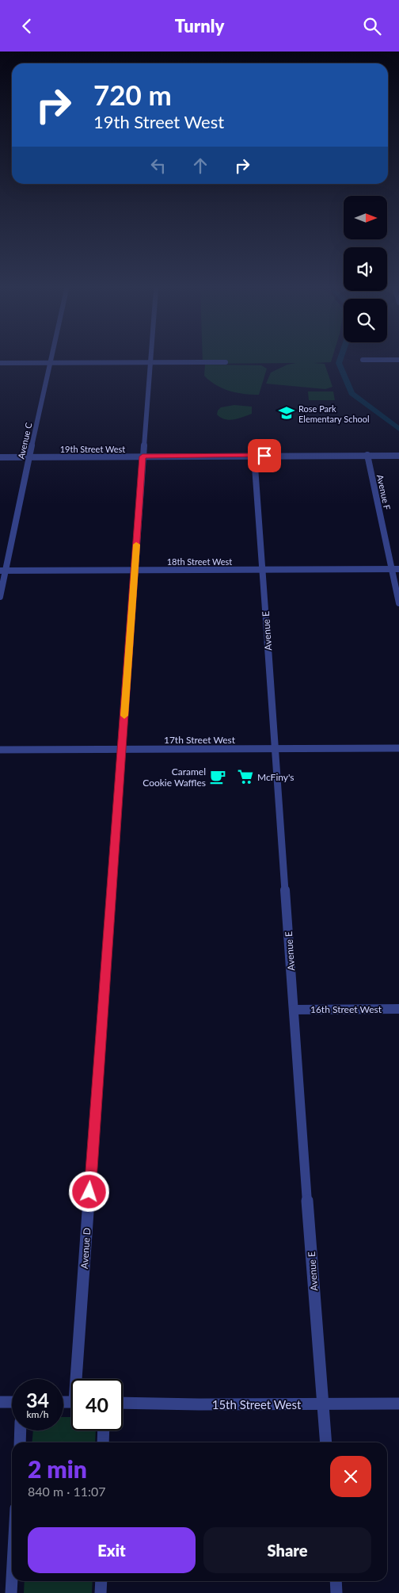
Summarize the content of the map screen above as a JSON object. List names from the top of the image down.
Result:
{
  "streets": {
    "street": [
      "Avenue C",
      "19th Street West",
      "Avenue F",
      "18th Street West",
      "Avenue E",
      "17th Street West",
      "16th Street West",
      "Avenue D",
      "15th Street West"
    ]
  },
  "crossings": [
    ["Avenue C", "19th Street West"],
    ["Avenue C", "18th Street West"],
    ["19th Street West", "Avenue F"],
    ["19th Street West", "Avenue E"],
    ["19th Street West", "Avenue D"],
    ["Avenue F", "18th Street West"],
    ["18th Street West", "Avenue E"],
    ["18th Street West", "Avenue D"],
    ["Avenue E", "17th Street West"],
    ["Avenue E", "16th Street West"],
    ["Avenue E", "15th Street West"],
    ["17th Street West", "Avenue D"]
  ],
  "places": {
    "school or university": ["Rose Park Elementary School"],
    "cafe": ["Caramel Cookie Waffles"],
    "supermarket": ["McFiny's"]
  },
  "north": "right",
  "page": {
    "header": "Turnly",
    "turn": ["720 m", "19th Street West"],
    "speed": "34 km/h",
    "limit": "40",
    "heading": ["2 min", "840 m · 11:07"],
    "buttons": ["Exit", "Share"]
  }
}
